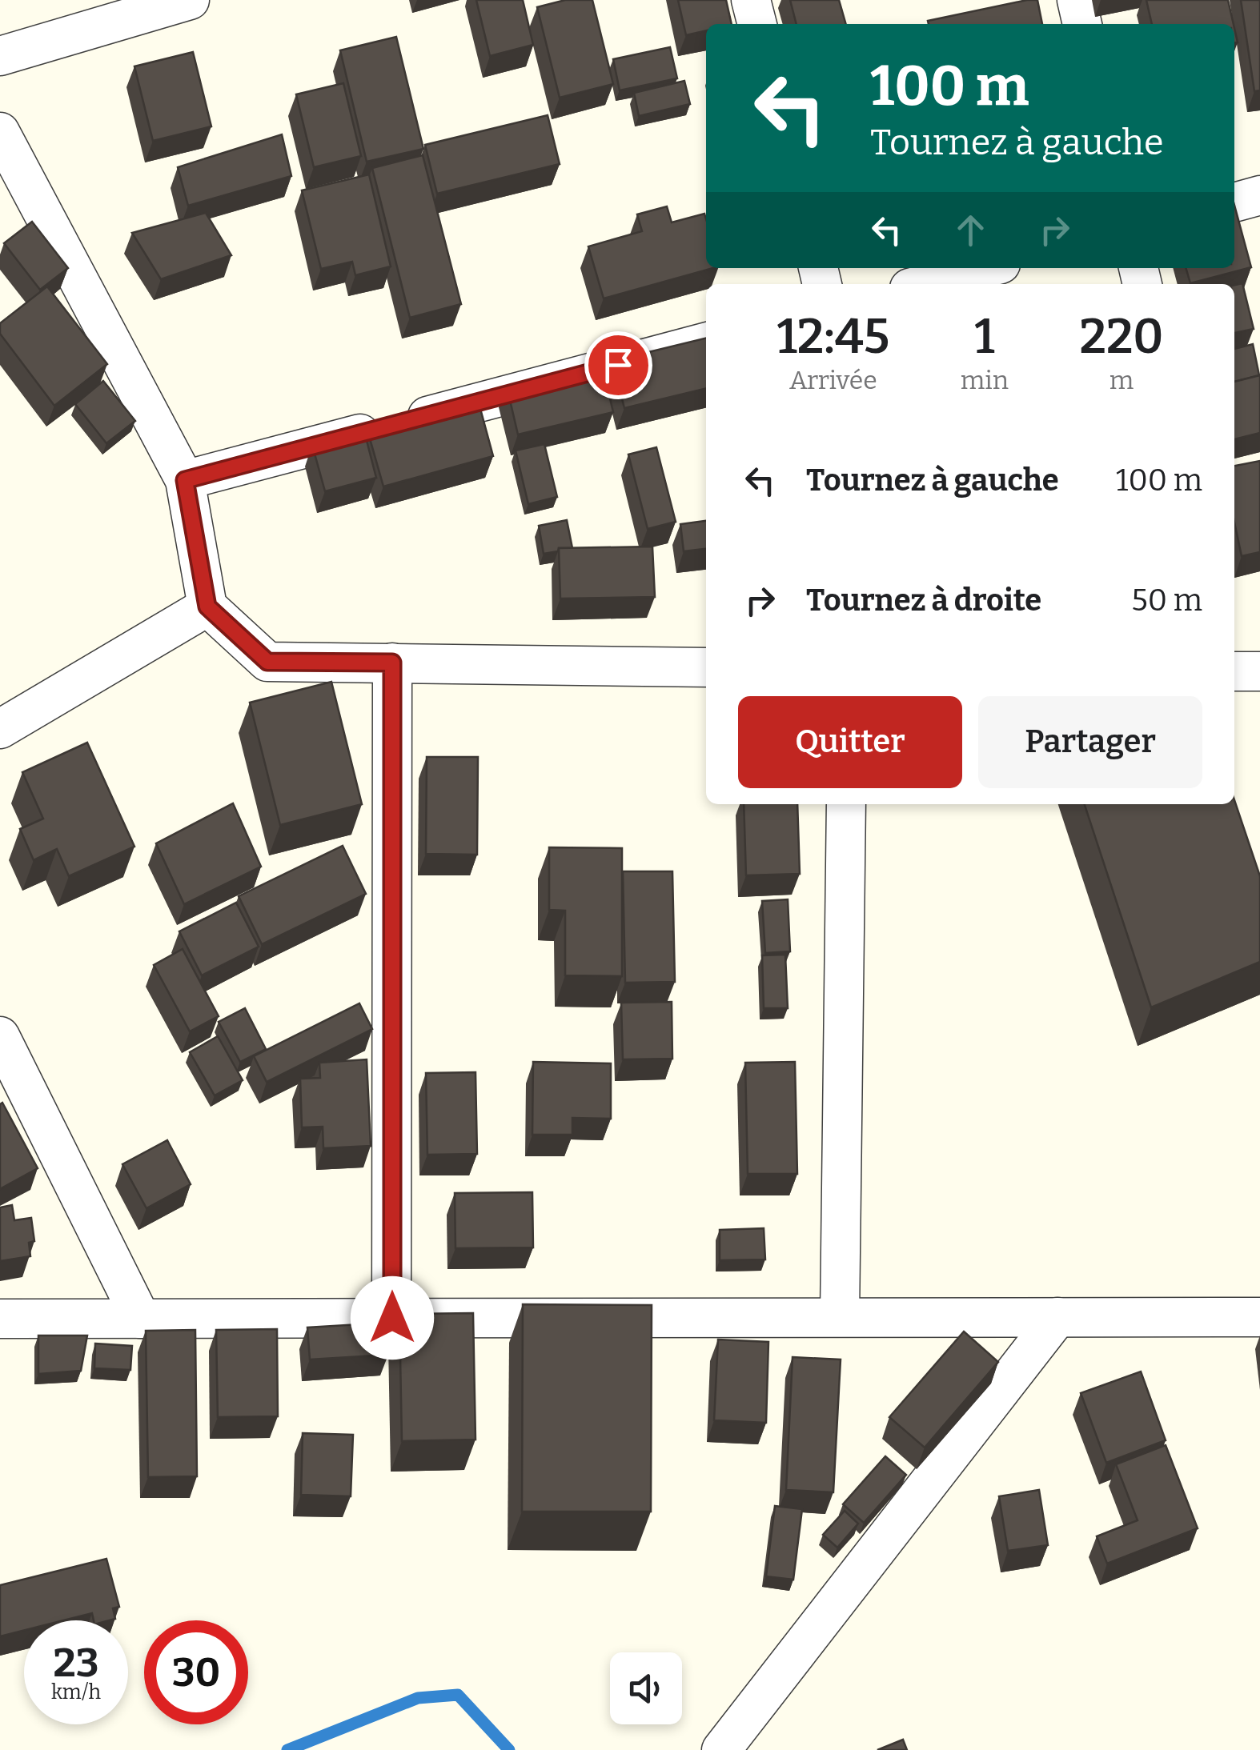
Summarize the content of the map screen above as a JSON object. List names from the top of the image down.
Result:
{
  "page": {
    "turn": ["100 m", "Tournez à gauche"],
    "eta": [
      "12:45",
      "Arrivée",
      "1",
      "min",
      "220",
      "m"
    ],
    "list": [
      {
        "name": "Tournez à gauche",
        "value": "100 m"
      },
      {
        "name": "Tournez à droite",
        "value": "50 m"
      }
    ],
    "buttons": ["Quitter", "Partager"],
    "speed": "23 km/h",
    "limit": "30"
  }
}
